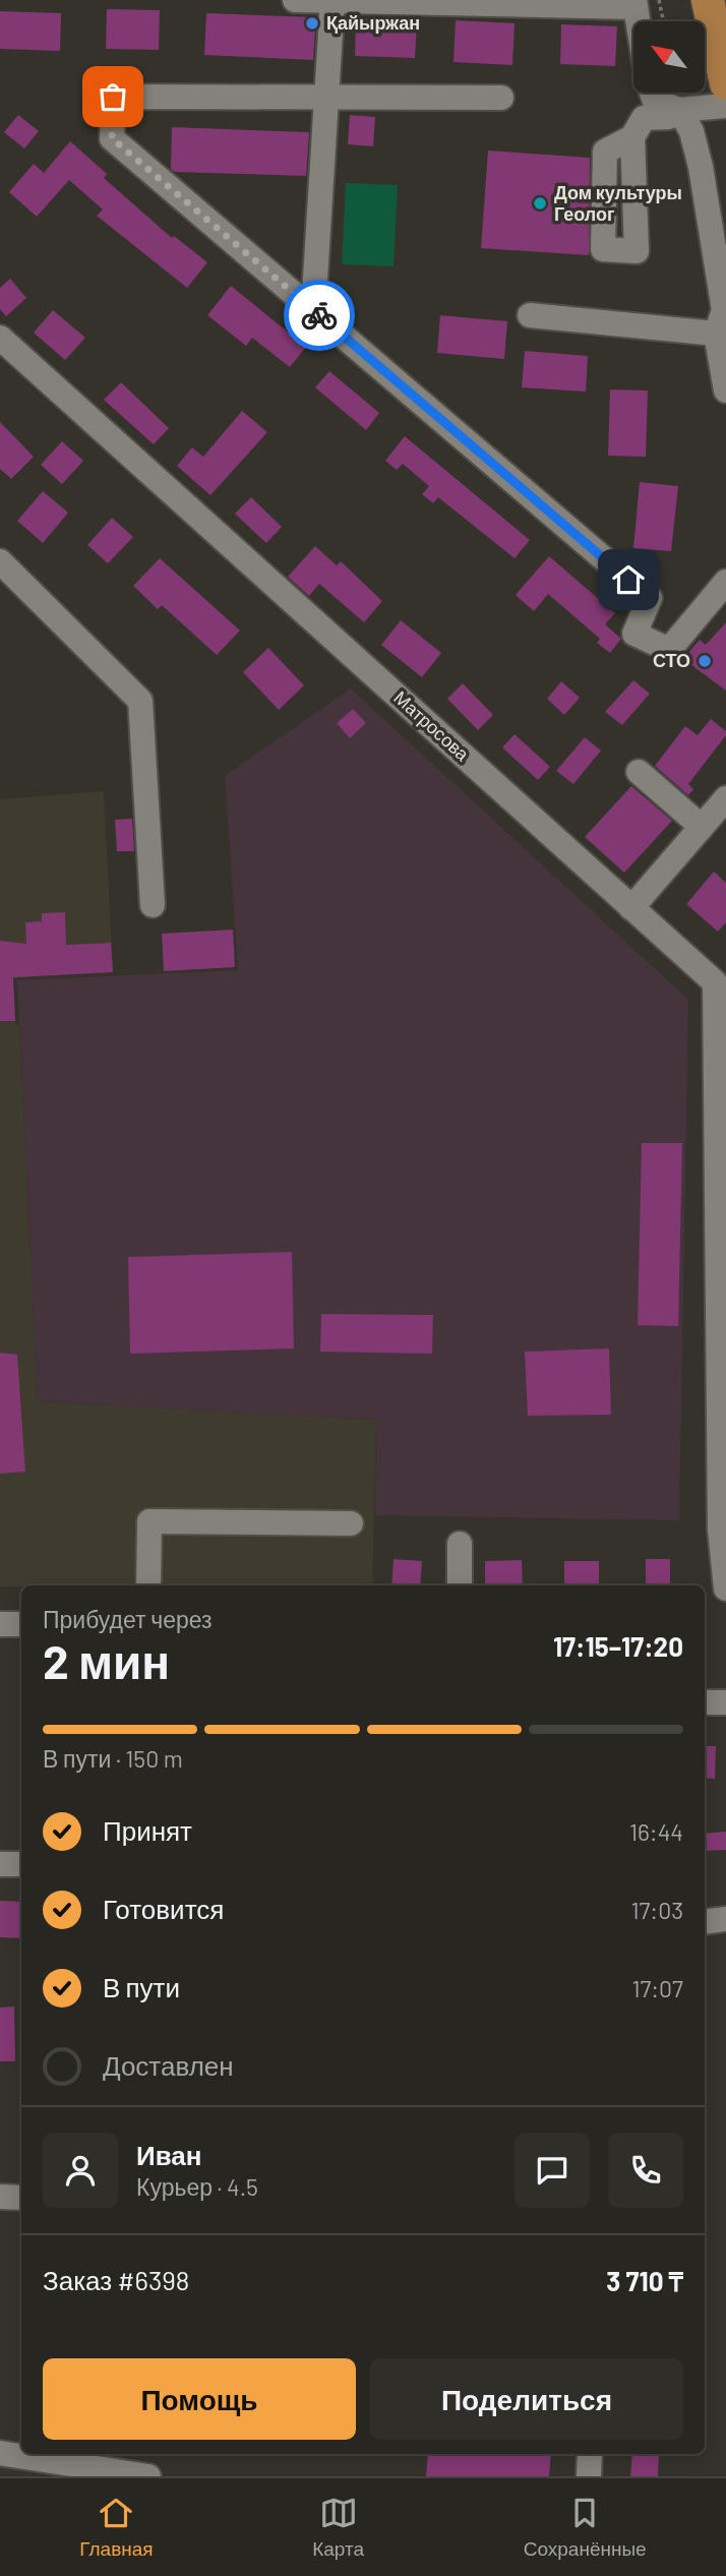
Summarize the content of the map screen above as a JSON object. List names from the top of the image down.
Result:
{
  "streets": {
    "street": ["Матросова"]
  },
  "places": ["Қайыржан", "Дом культуры Геолог", "СТО"],
  "north": "top left",
  "page": {
    "heading": ["2 мин", "Прибудет через", "17:15–17:20"],
    "panel": [
      "Иван",
      "Курьер · 4.5",
      "Заказ #6398",
      "3 710 ₸"
    ],
    "bar": "В пути · 150 m",
    "list": [
      ["Принят", "16:44"],
      ["Готовится", "17:03"],
      ["В пути", "17:07"],
      "Доставлен"
    ],
    "buttons": ["Помощь", "Поделиться"],
    "tabs": ["Главная", "Карта", "Сохранённые"]
  }
}
